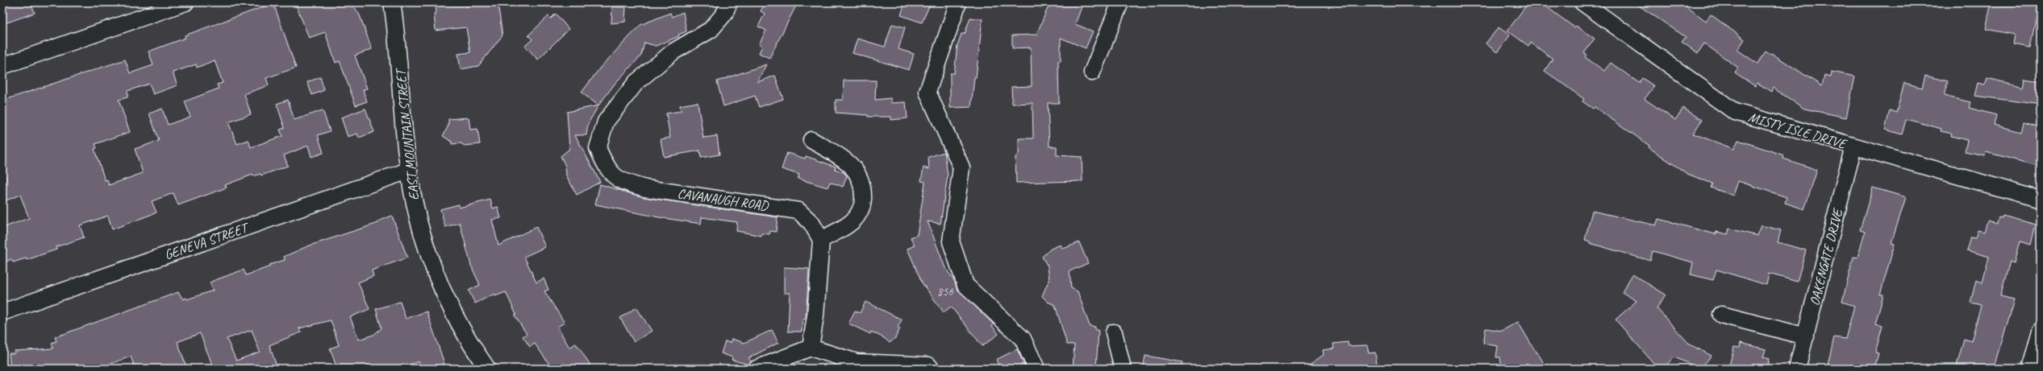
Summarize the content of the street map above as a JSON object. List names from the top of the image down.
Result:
{
  "streets": {
    "street": [
      "MISTY ISLE DRIVE",
      "EAST MOUNTAIN STREET",
      "CAVANAUGH ROAD",
      "GENEVA STREET",
      "OAKENGATE DRIVE"
    ]
  },
  "crossings": [
    ["MISTY ISLE DRIVE", "OAKENGATE DRIVE"],
    ["EAST MOUNTAIN STREET", "GENEVA STREET"]
  ],
  "house_numbers": ["856"]
}
